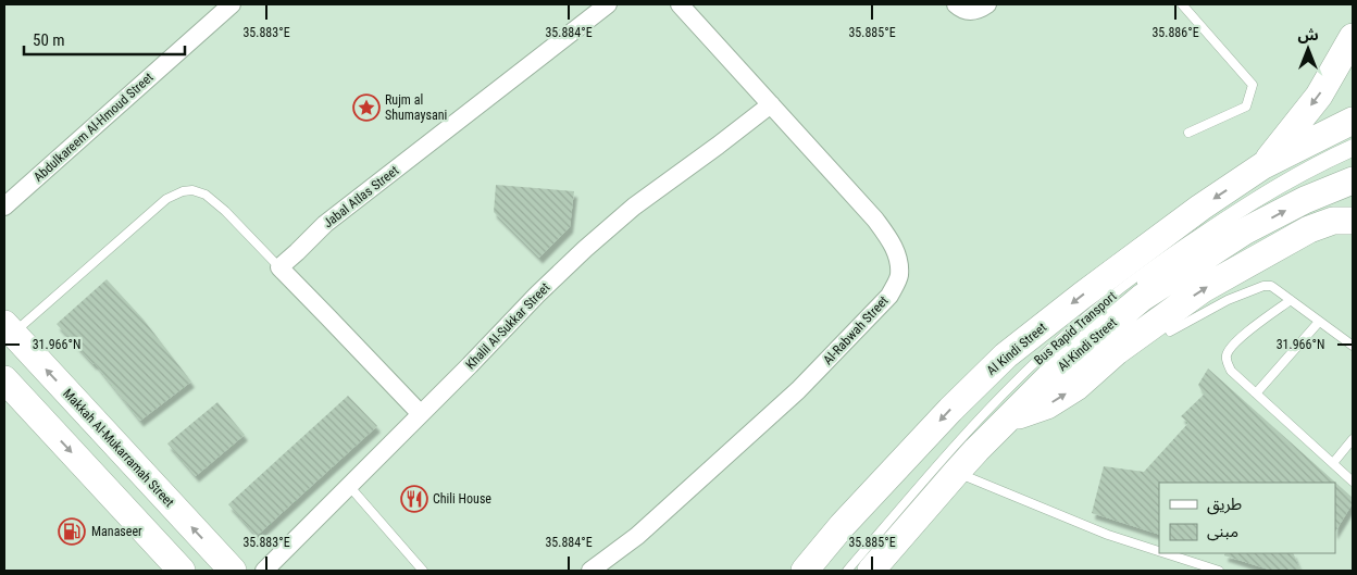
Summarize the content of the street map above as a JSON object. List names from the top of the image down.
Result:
{
  "streets": {
    "main road": ["Al-Kindi Street", "Al Kindi Street", "Makkah Al-Mukarramah Street"],
    "street": [
      "Abdulkareem Al-Hmoud Street",
      "Jabal Atlas Street",
      "Khalil Al-Sukkar Street",
      "Al-Rabwah Street"
    ],
    "lane": ["Bus Rapid Transport"]
  },
  "crossings": [
    ["Khalil Al-Sukkar Street", "Al-Rabwah Street"]
  ],
  "places": {
    "place": ["Rujm al Shumaysani"],
    "restaurant": ["Chili House"],
    "fuel station": ["Manaseer"]
  },
  "legend": ["طريق", "مبنى"],
  "scale_bar": "50 m",
  "north": "top",
  "coordinates": [
    "35.883°E",
    "35.884°E",
    "35.885°E",
    "35.886°E",
    "31.966°N"
  ]
}
